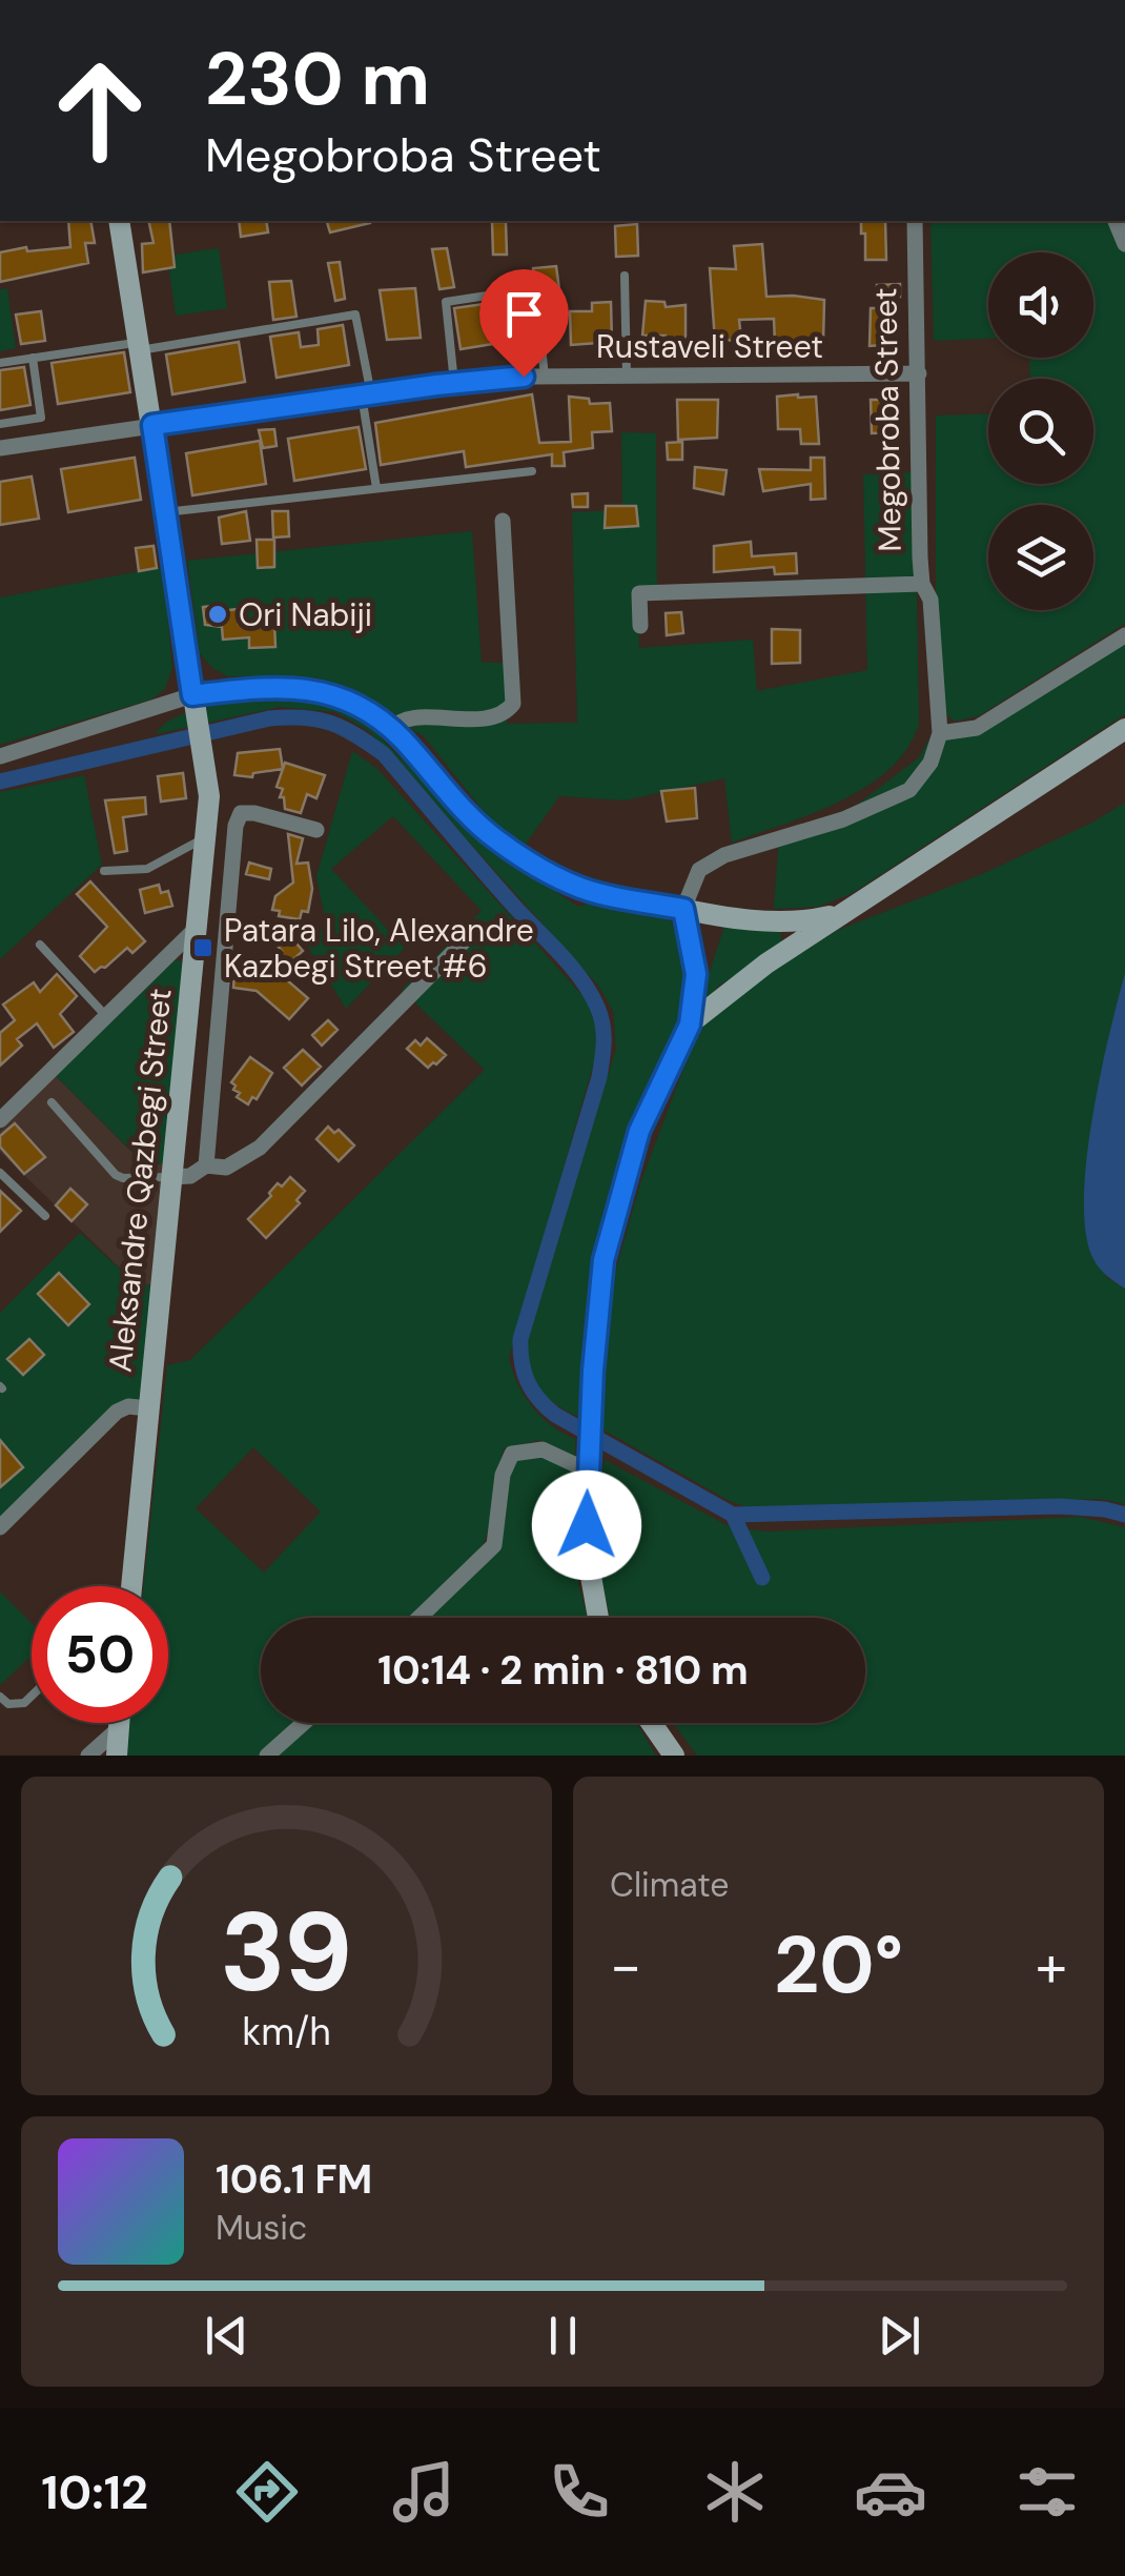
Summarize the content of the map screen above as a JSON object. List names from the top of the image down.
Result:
{
  "streets": {
    "street": ["Rustaveli Street", "Megobroba Street", "Aleksandre Qazbegi Street"]
  },
  "crossings": [
    ["Rustaveli Street", "Megobroba Street"],
    ["Rustaveli Street", "Aleksandre Qazbegi Street"]
  ],
  "places": {
    "other": ["Ori Nabiji"],
    "transit": ["Patara Lilo, Alexandre Kazbegi Street #6"]
  },
  "page": {
    "turn": ["230 m", "Megobroba Street"],
    "limit": "50",
    "trip": "10:14 · 2 min · 810 m",
    "tile": "Climate",
    "heat": ["−", "20°", "+"],
    "song": ["106.1 FM", "Music"],
    "tabs": "10:12",
    "gauge": ["39", "km/h"]
  }
}
